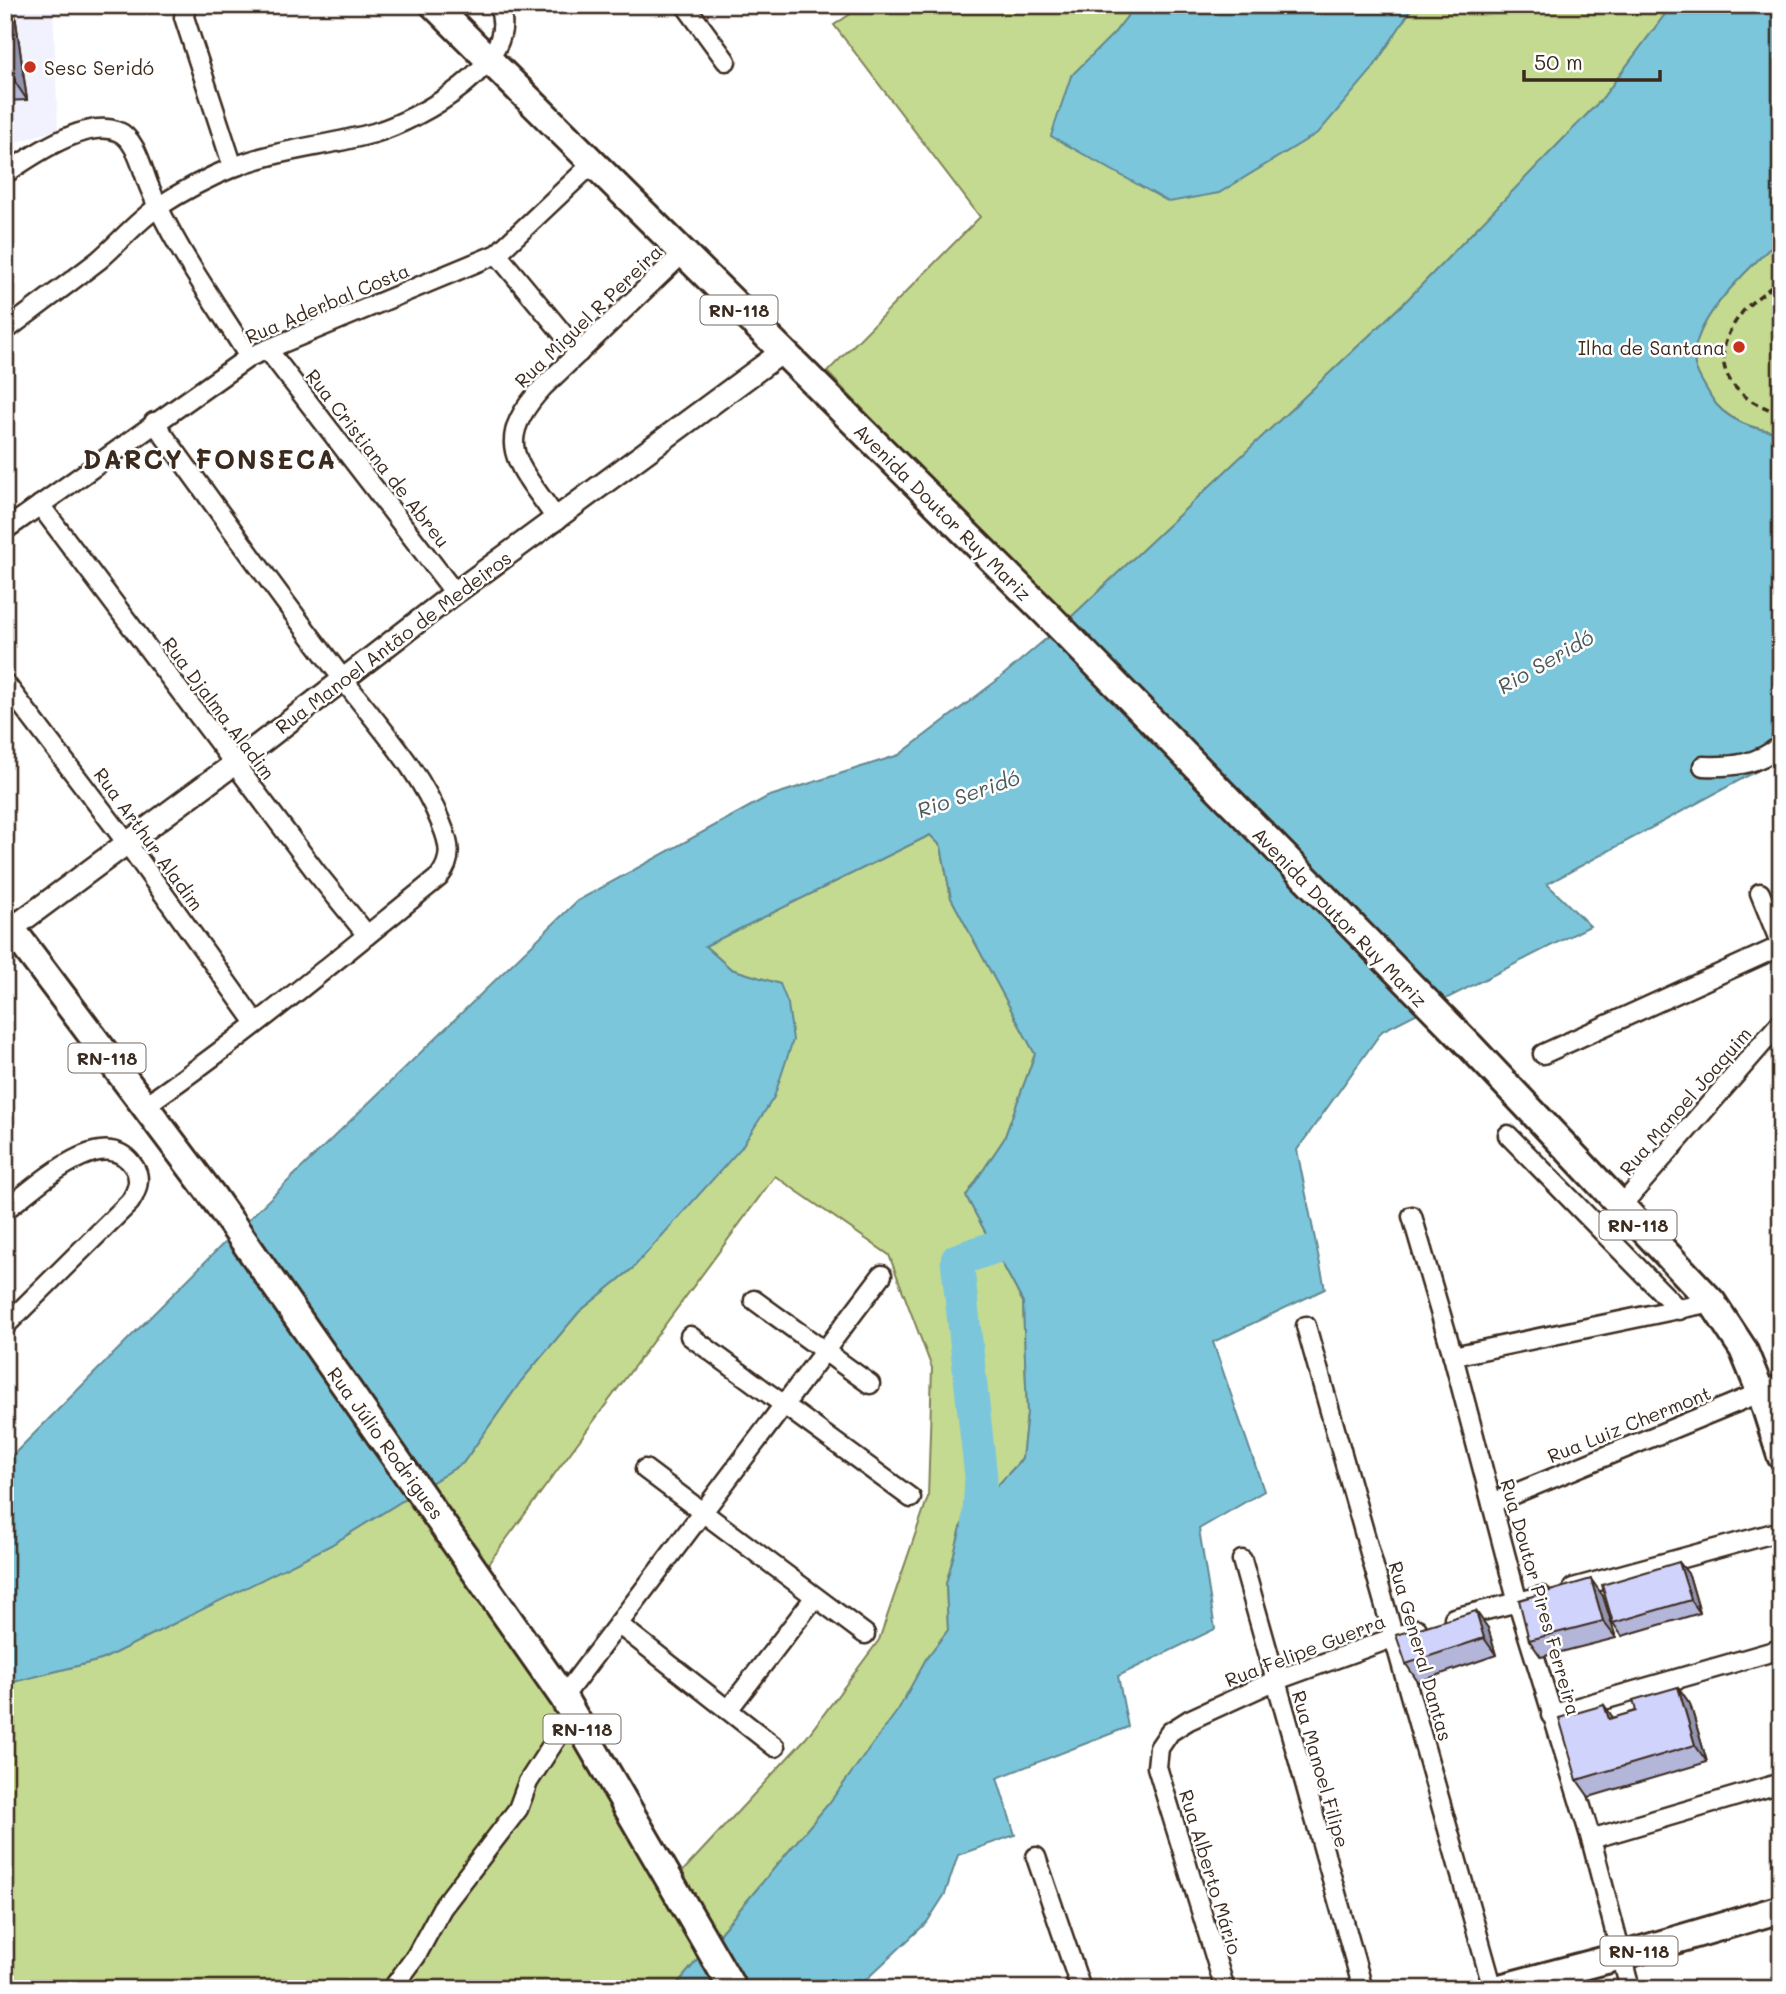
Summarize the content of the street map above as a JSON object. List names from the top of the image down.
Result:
{
  "streets": {
    "main road": ["RN-118", "Avenida Doutor Ruy Mariz", "Rua Júlio Rodrigues"],
    "street": [
      "Rua Aderbal Costa",
      "Rua Miguel R Pereira",
      "Rua Cristiana de Abreu",
      "Rua Manoel Antão de Medeiros",
      "Rua Djalma Aladim",
      "Rua Arthur Aladim",
      "Rua Manoel Joaquim",
      "Rua Luiz Chermont",
      "Rua Doutor Pires Ferreira",
      "Rua Felipe Guerra",
      "Rua General Dantas",
      "Rua Manoel Filipe",
      "Rua Alberto Mário"
    ]
  },
  "crossings": [
    ["Rua Aderbal Costa", "Rua Cristiana de Abreu"],
    ["Rua Aderbal Costa", "Avenida Doutor Ruy Mariz"],
    ["Rua Aderbal Costa", "Rua Djalma Aladim"],
    ["RN-118", "Avenida Doutor Ruy Mariz"],
    ["RN-118", "Rua Manoel Joaquim"],
    ["RN-118", "Rua Luiz Chermont"],
    ["RN-118", "Rua Doutor Pires Ferreira"],
    ["RN-118", "Rua General Dantas"],
    ["Rua Miguel R Pereira", "Avenida Doutor Ruy Mariz"],
    ["Rua Miguel R Pereira", "Rua Manoel Antão de Medeiros"],
    ["Rua Cristiana de Abreu", "Rua Manoel Antão de Medeiros"],
    ["Avenida Doutor Ruy Mariz", "Rua Manoel Antão de Medeiros"],
    ["Avenida Doutor Ruy Mariz", "Rua Manoel Joaquim"],
    ["Rua Manoel Antão de Medeiros", "Rua Djalma Aladim"],
    ["Rua Manoel Antão de Medeiros", "Rua Arthur Aladim"],
    ["Rua Manoel Antão de Medeiros", "Rua Júlio Rodrigues"],
    ["Rua Luiz Chermont", "Rua Doutor Pires Ferreira"],
    ["Rua Doutor Pires Ferreira", "Rua Felipe Guerra"],
    ["Rua Felipe Guerra", "Rua General Dantas"],
    ["Rua Felipe Guerra", "Rua Manoel Filipe"],
    ["Rua Felipe Guerra", "Rua Alberto Mário"]
  ],
  "districts": ["DARCY FONSECA"],
  "water": ["Rio Seridó"],
  "places": ["Sesc Seridó", "Ilha de Santana"],
  "scale_bar": "50 m"
}
